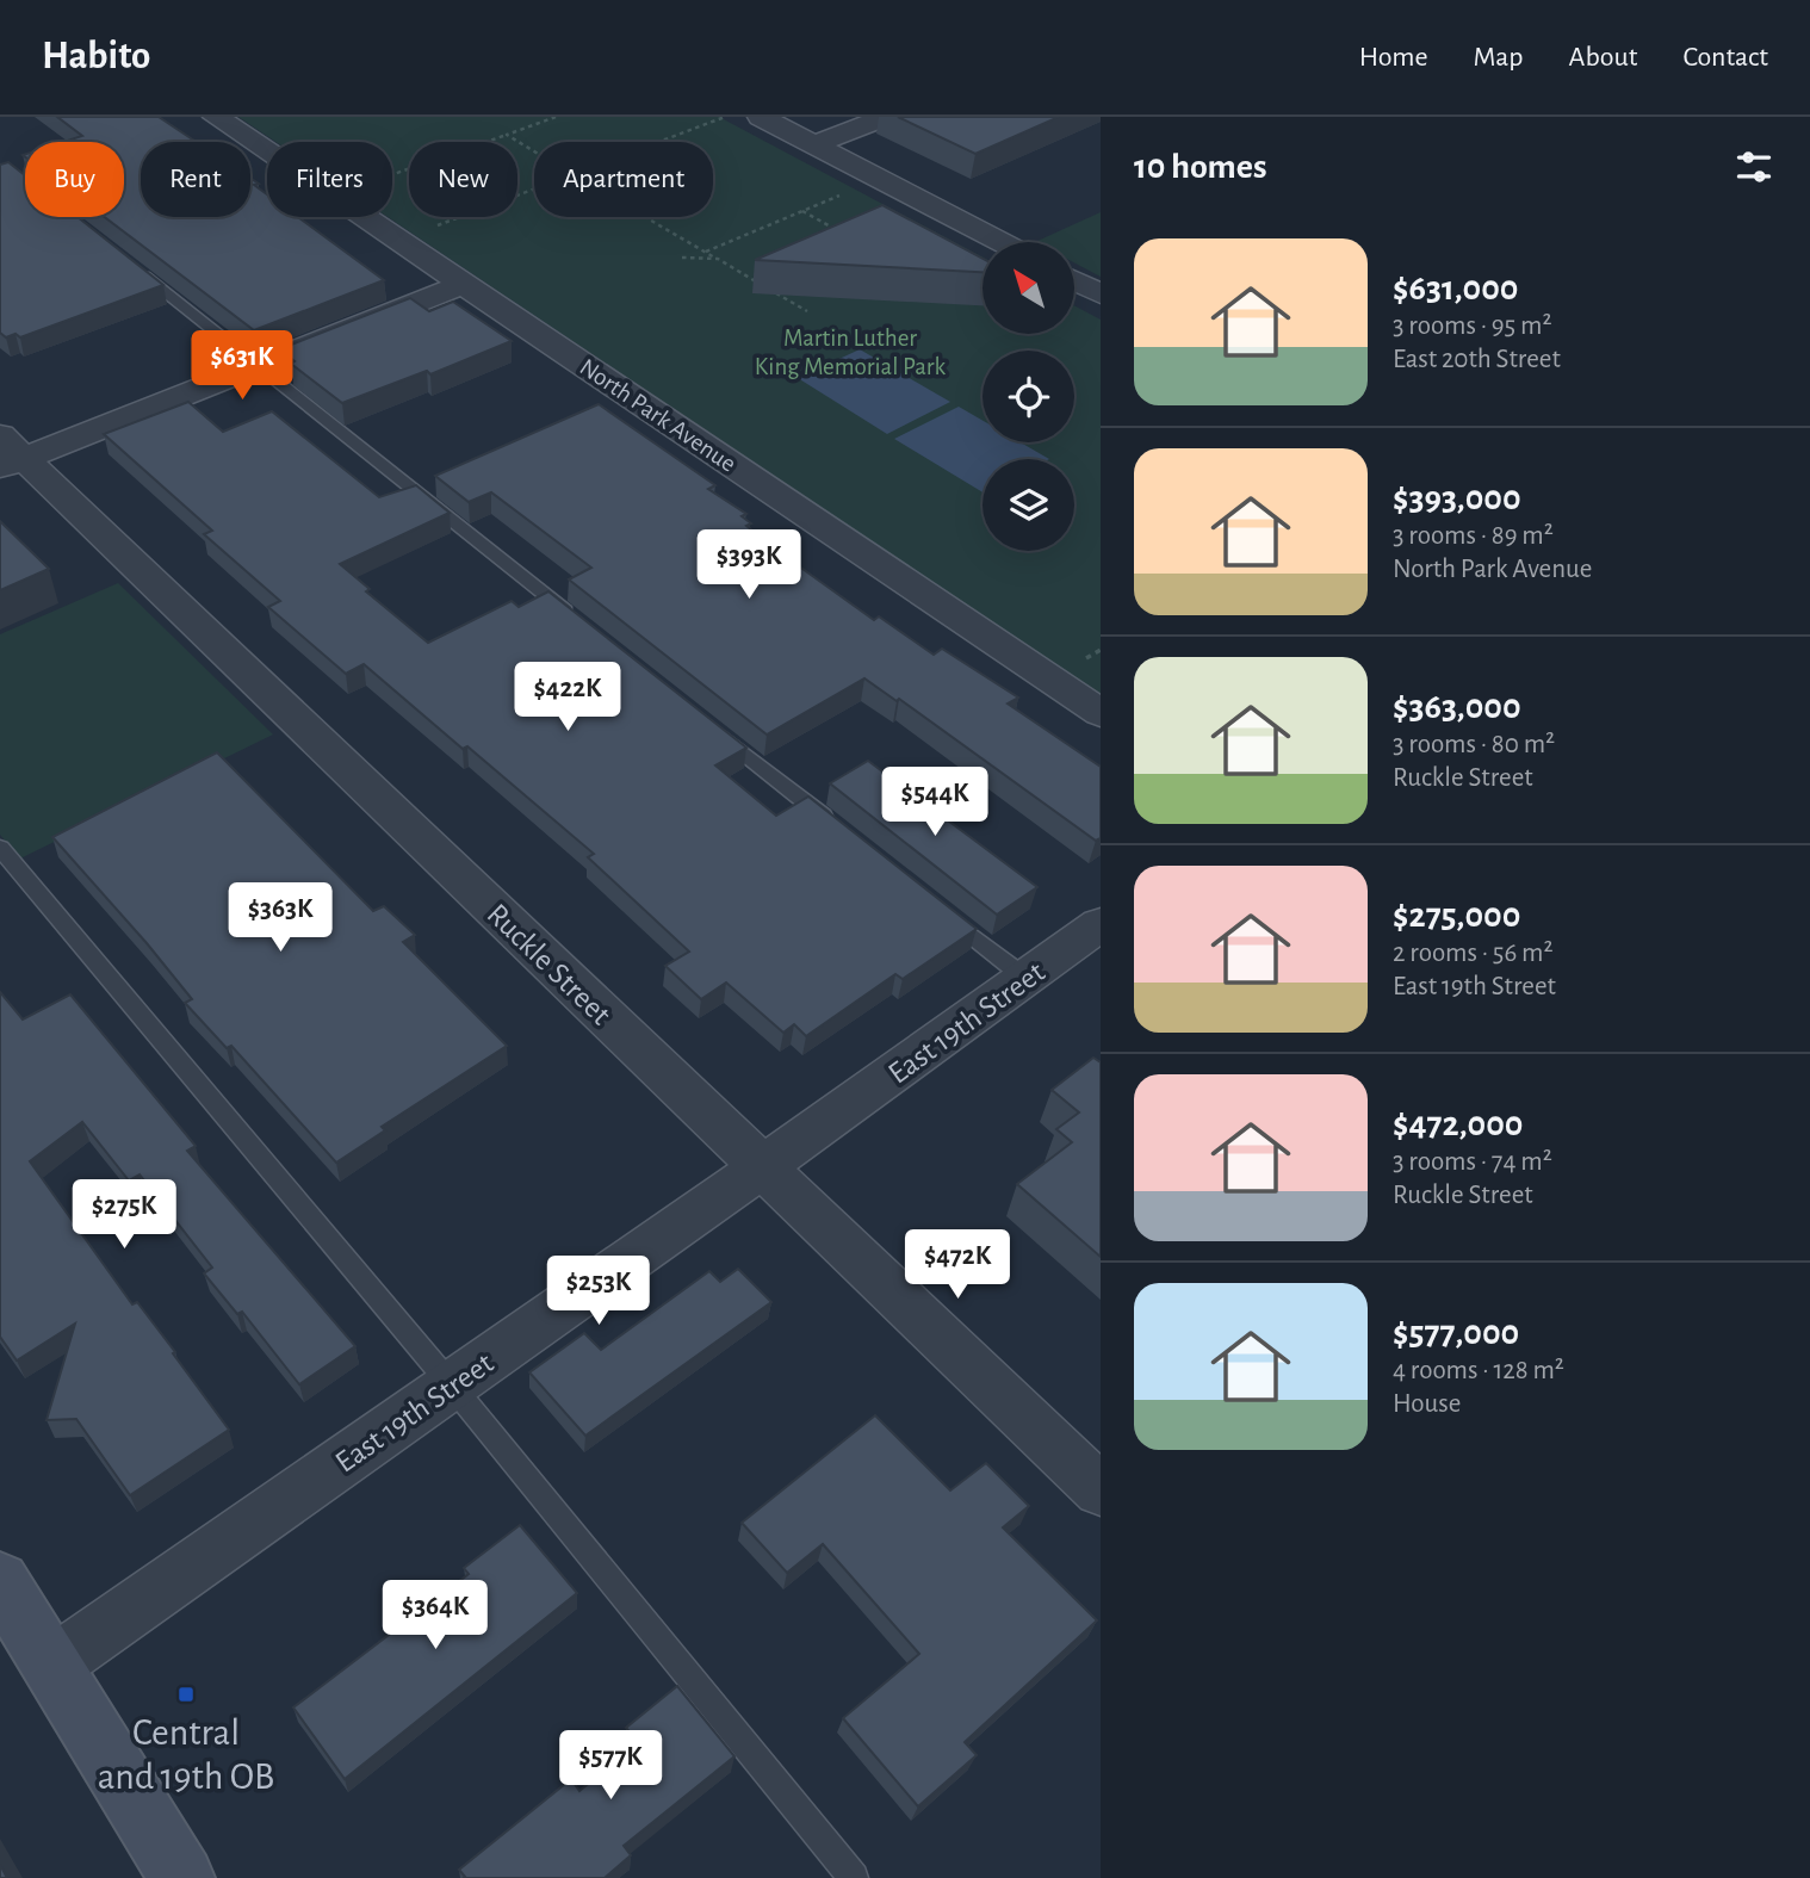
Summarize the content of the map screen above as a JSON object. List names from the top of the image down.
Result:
{
  "streets": {
    "street": ["North Park Avenue", "Ruckle Street", "East 19th Street"]
  },
  "crossings": [
    ["Ruckle Street", "East 19th Street"]
  ],
  "parks": ["Martin Luther King Memorial Park"],
  "places": {
    "transit": ["Central and 19th OB"]
  },
  "north": "top left",
  "page": {
    "header": "Habito",
    "nav": [
      "Home",
      "Map",
      "About",
      "Contact"
    ],
    "heading": "10 homes",
    "chip": [
      "Buy",
      "Rent",
      "Filters",
      "New",
      "Apartment"
    ],
    "list": [
      {
        "name": "$631,000",
        "note": "3 rooms · 95 m² · East 20th Street"
      },
      {
        "name": "$393,000",
        "note": "3 rooms · 89 m² · North Park Avenue"
      },
      {
        "name": "$363,000",
        "note": "3 rooms · 80 m² · Ruckle Street"
      },
      {
        "name": "$275,000",
        "note": "2 rooms · 56 m² · East 19th Street"
      },
      {
        "name": "$472,000",
        "note": "3 rooms · 74 m² · Ruckle Street"
      },
      {
        "name": "$577,000",
        "note": "4 rooms · 128 m² · House"
      }
    ],
    "price": [
      "$631K",
      "$393K",
      "$422K",
      "$544K",
      "$363K",
      "$275K",
      "$472K",
      "$253K",
      "$364K",
      "$577K"
    ]
  }
}
